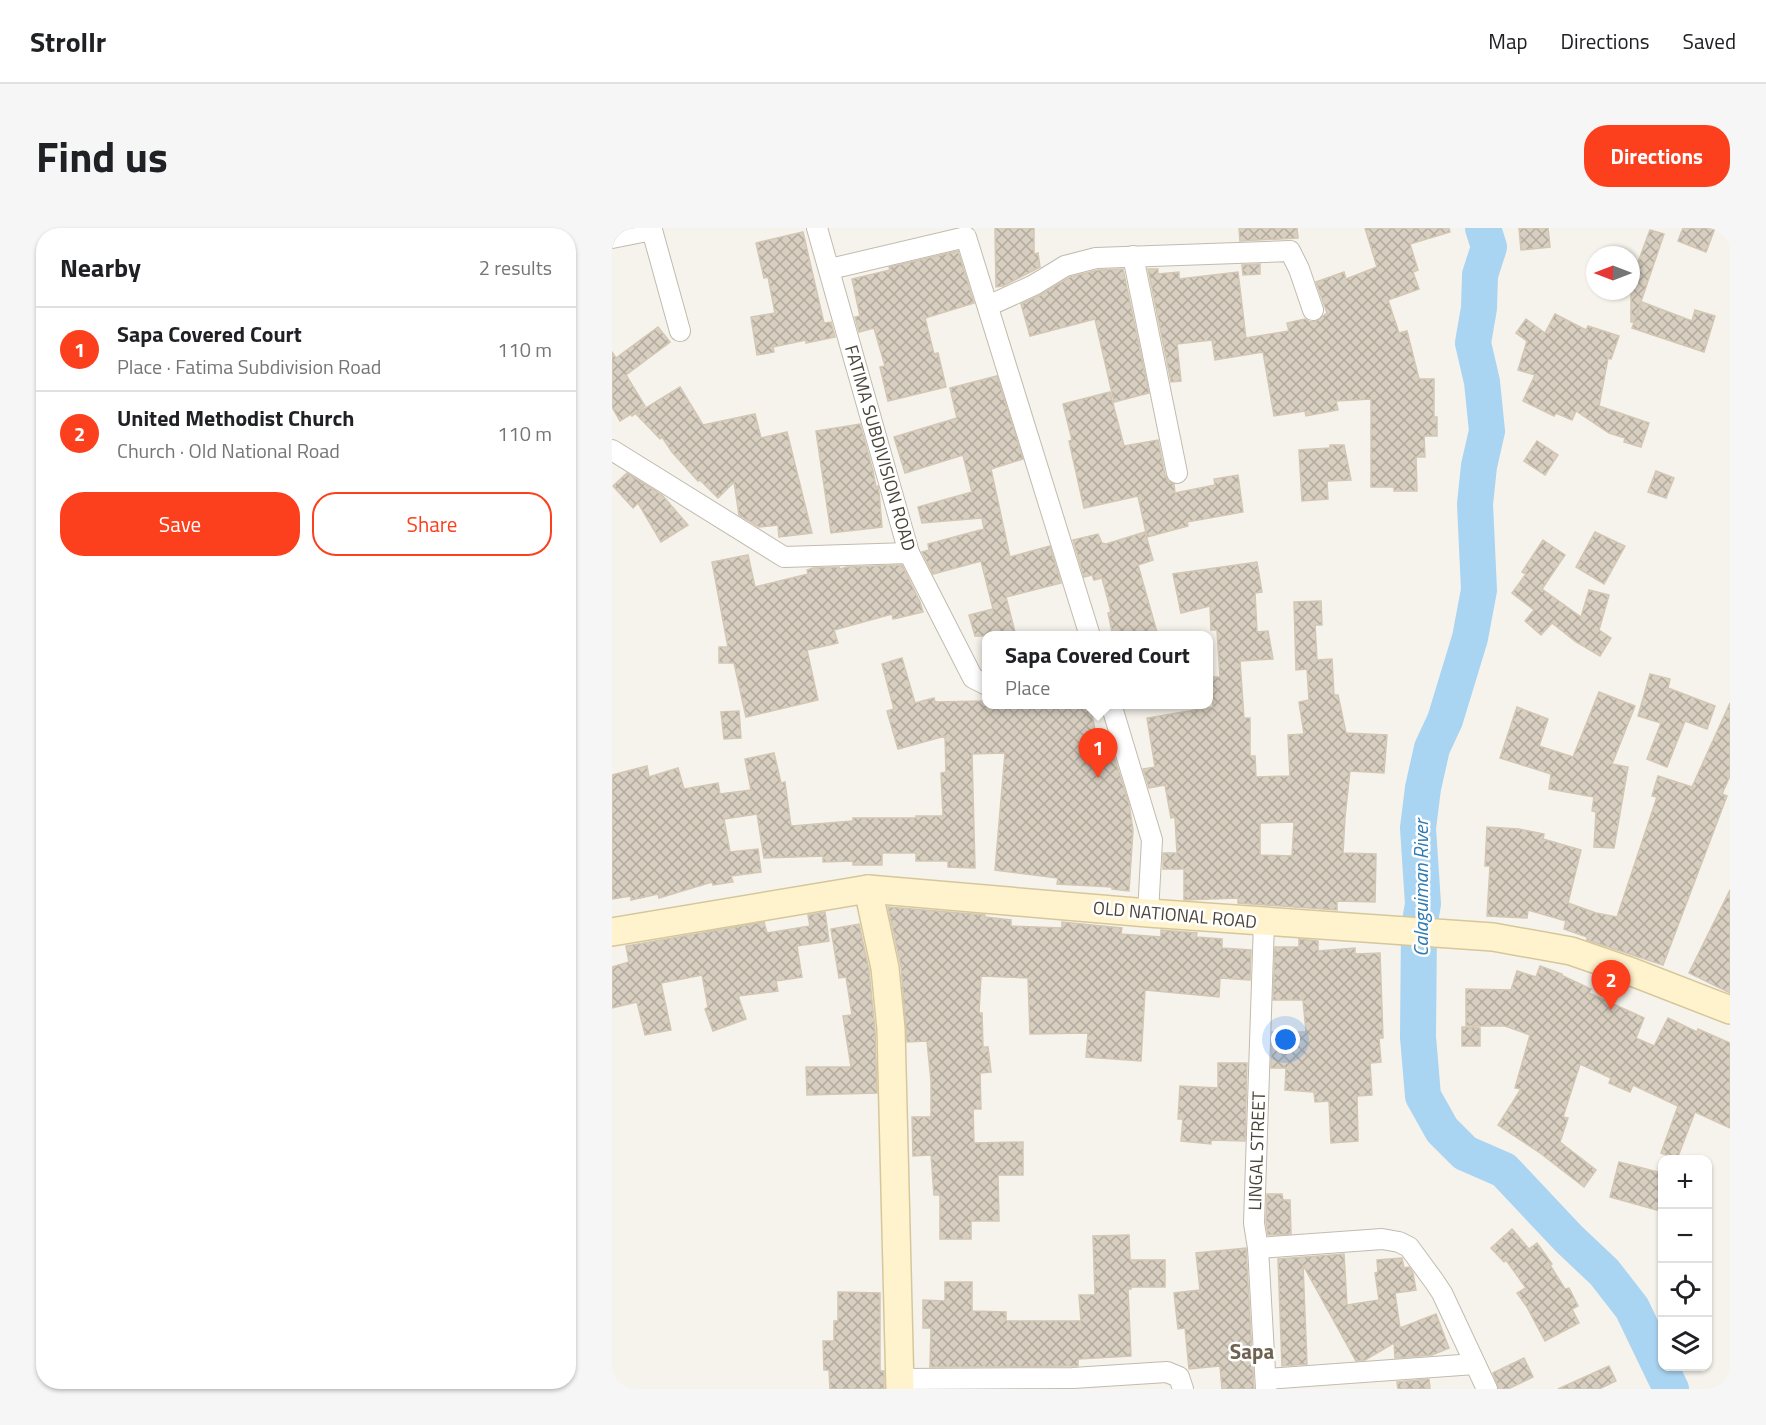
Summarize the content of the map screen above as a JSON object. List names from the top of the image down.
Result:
{
  "streets": {
    "main road": ["OLD NATIONAL ROAD"],
    "street": ["FATIMA SUBDIVISION ROAD", "LINGAL STREET"]
  },
  "crossings": [
    ["OLD NATIONAL ROAD", "LINGAL STREET"]
  ],
  "districts": ["Sapa"],
  "water": ["Calaguiman River"],
  "north": "left",
  "page": {
    "header": "Strollr",
    "nav": ["Map", "Directions", "Saved"],
    "title": "Find us",
    "buttons": [
      "Directions",
      ["Save", "Share"]
    ],
    "heading": ["Nearby", "2 results"],
    "list": [
      {
        "mark": "1",
        "name": "Sapa Covered Court",
        "note": "Place · Fatima Subdivision Road",
        "value": "110 m"
      },
      {
        "mark": "2",
        "name": "United Methodist Church",
        "note": "Church · Old National Road",
        "value": "110 m"
      }
    ],
    "popup": ["Sapa Covered Court", "Place"],
    "pins": ["1", "2"],
    "map_buttons": ["+", "−"]
  }
}
